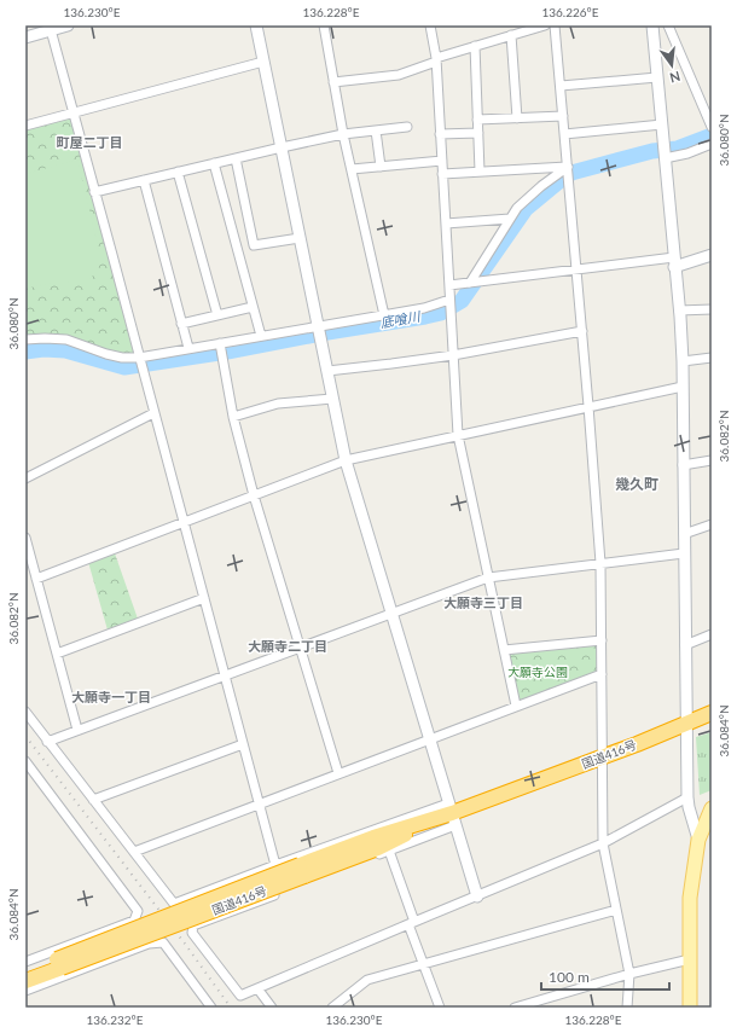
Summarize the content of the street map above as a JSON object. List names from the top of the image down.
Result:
{
  "streets": {
    "highway": ["国道416号"]
  },
  "districts": [
    "町屋二丁目",
    "幾久町",
    "大願寺三丁目",
    "大願寺二丁目",
    "大願寺一丁目"
  ],
  "water": ["底喰川"],
  "parks": ["大願寺公園"],
  "scale_bar": "100 m",
  "north": "bottom",
  "coordinates": [
    "136.230°E",
    "136.228°E",
    "136.226°E",
    "36.080°N",
    "36.082°N",
    "36.084°N",
    "136.232°E"
  ]
}
